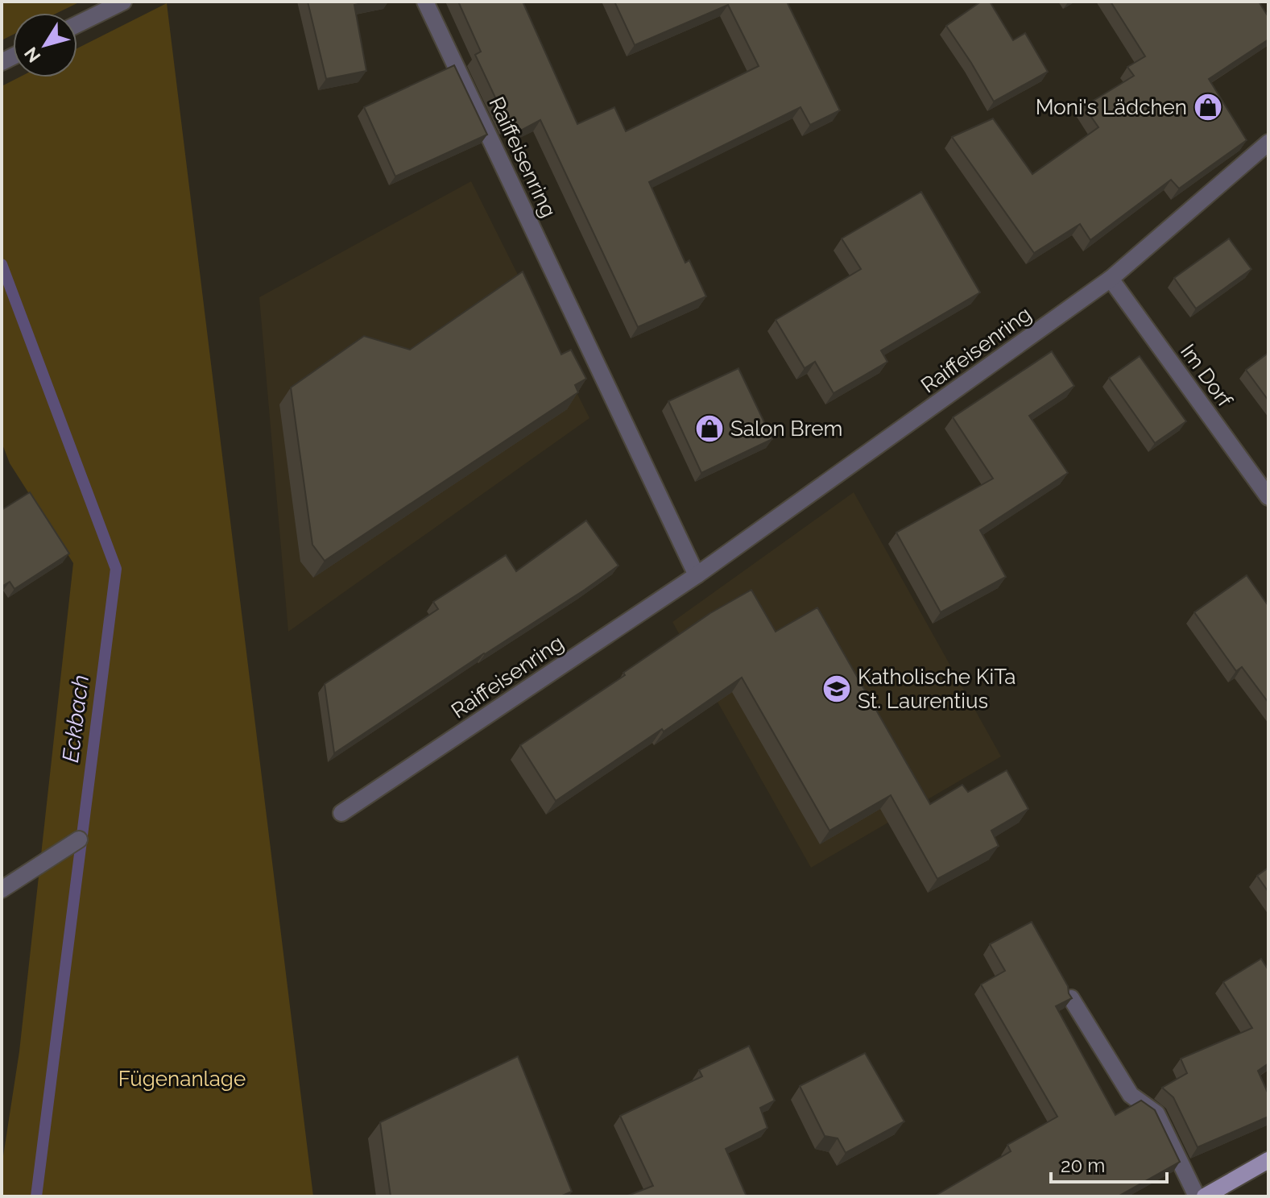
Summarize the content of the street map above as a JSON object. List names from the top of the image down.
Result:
{
  "streets": {
    "street": ["Raiffeisenring", "Im Dorf"]
  },
  "crossings": [
    ["Raiffeisenring", "Im Dorf"]
  ],
  "water": ["Eckbach"],
  "parks": ["Fügenanlage"],
  "places": {
    "shop": ["Moni's Lädchen", "Salon Brem"],
    "school or university": ["Katholische KiTa St. Laurentius"]
  },
  "scale_bar": "20 m",
  "north": "bottom left"
}
